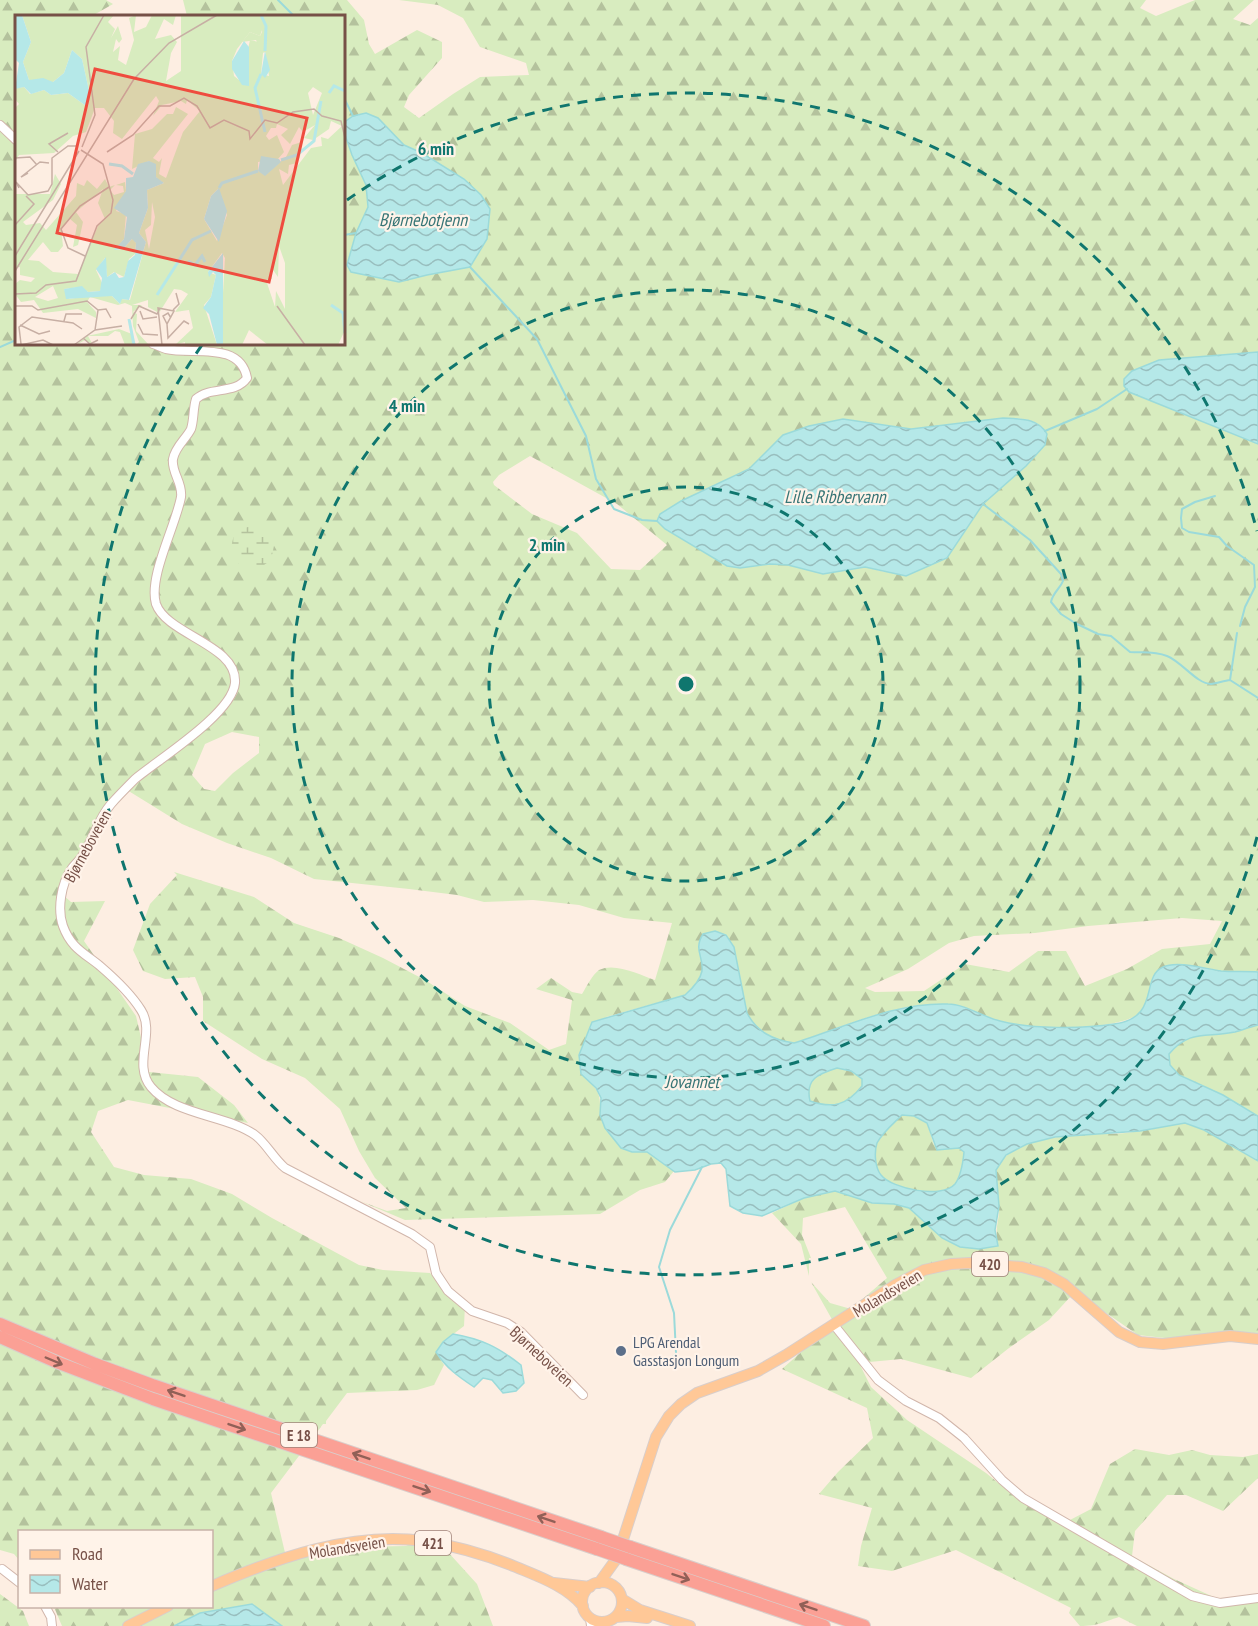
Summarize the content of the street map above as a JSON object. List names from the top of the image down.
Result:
{
  "streets": {
    "highway": ["E 18"],
    "main road": ["420", "Molandsveien", "421"],
    "street": ["Bjørneboveien"]
  },
  "crossings": [
    ["Molandsveien", "E 18"],
    ["Molandsveien", "421"]
  ],
  "water": ["Bjørnebotjenn", "Lille Ribbervann", "Jovannet"],
  "places": ["LPG Arendal Gasstasjon Longum"],
  "legend": ["Road", "Water"],
  "rings": ["6 min", "4 min", "2 min"]
}
